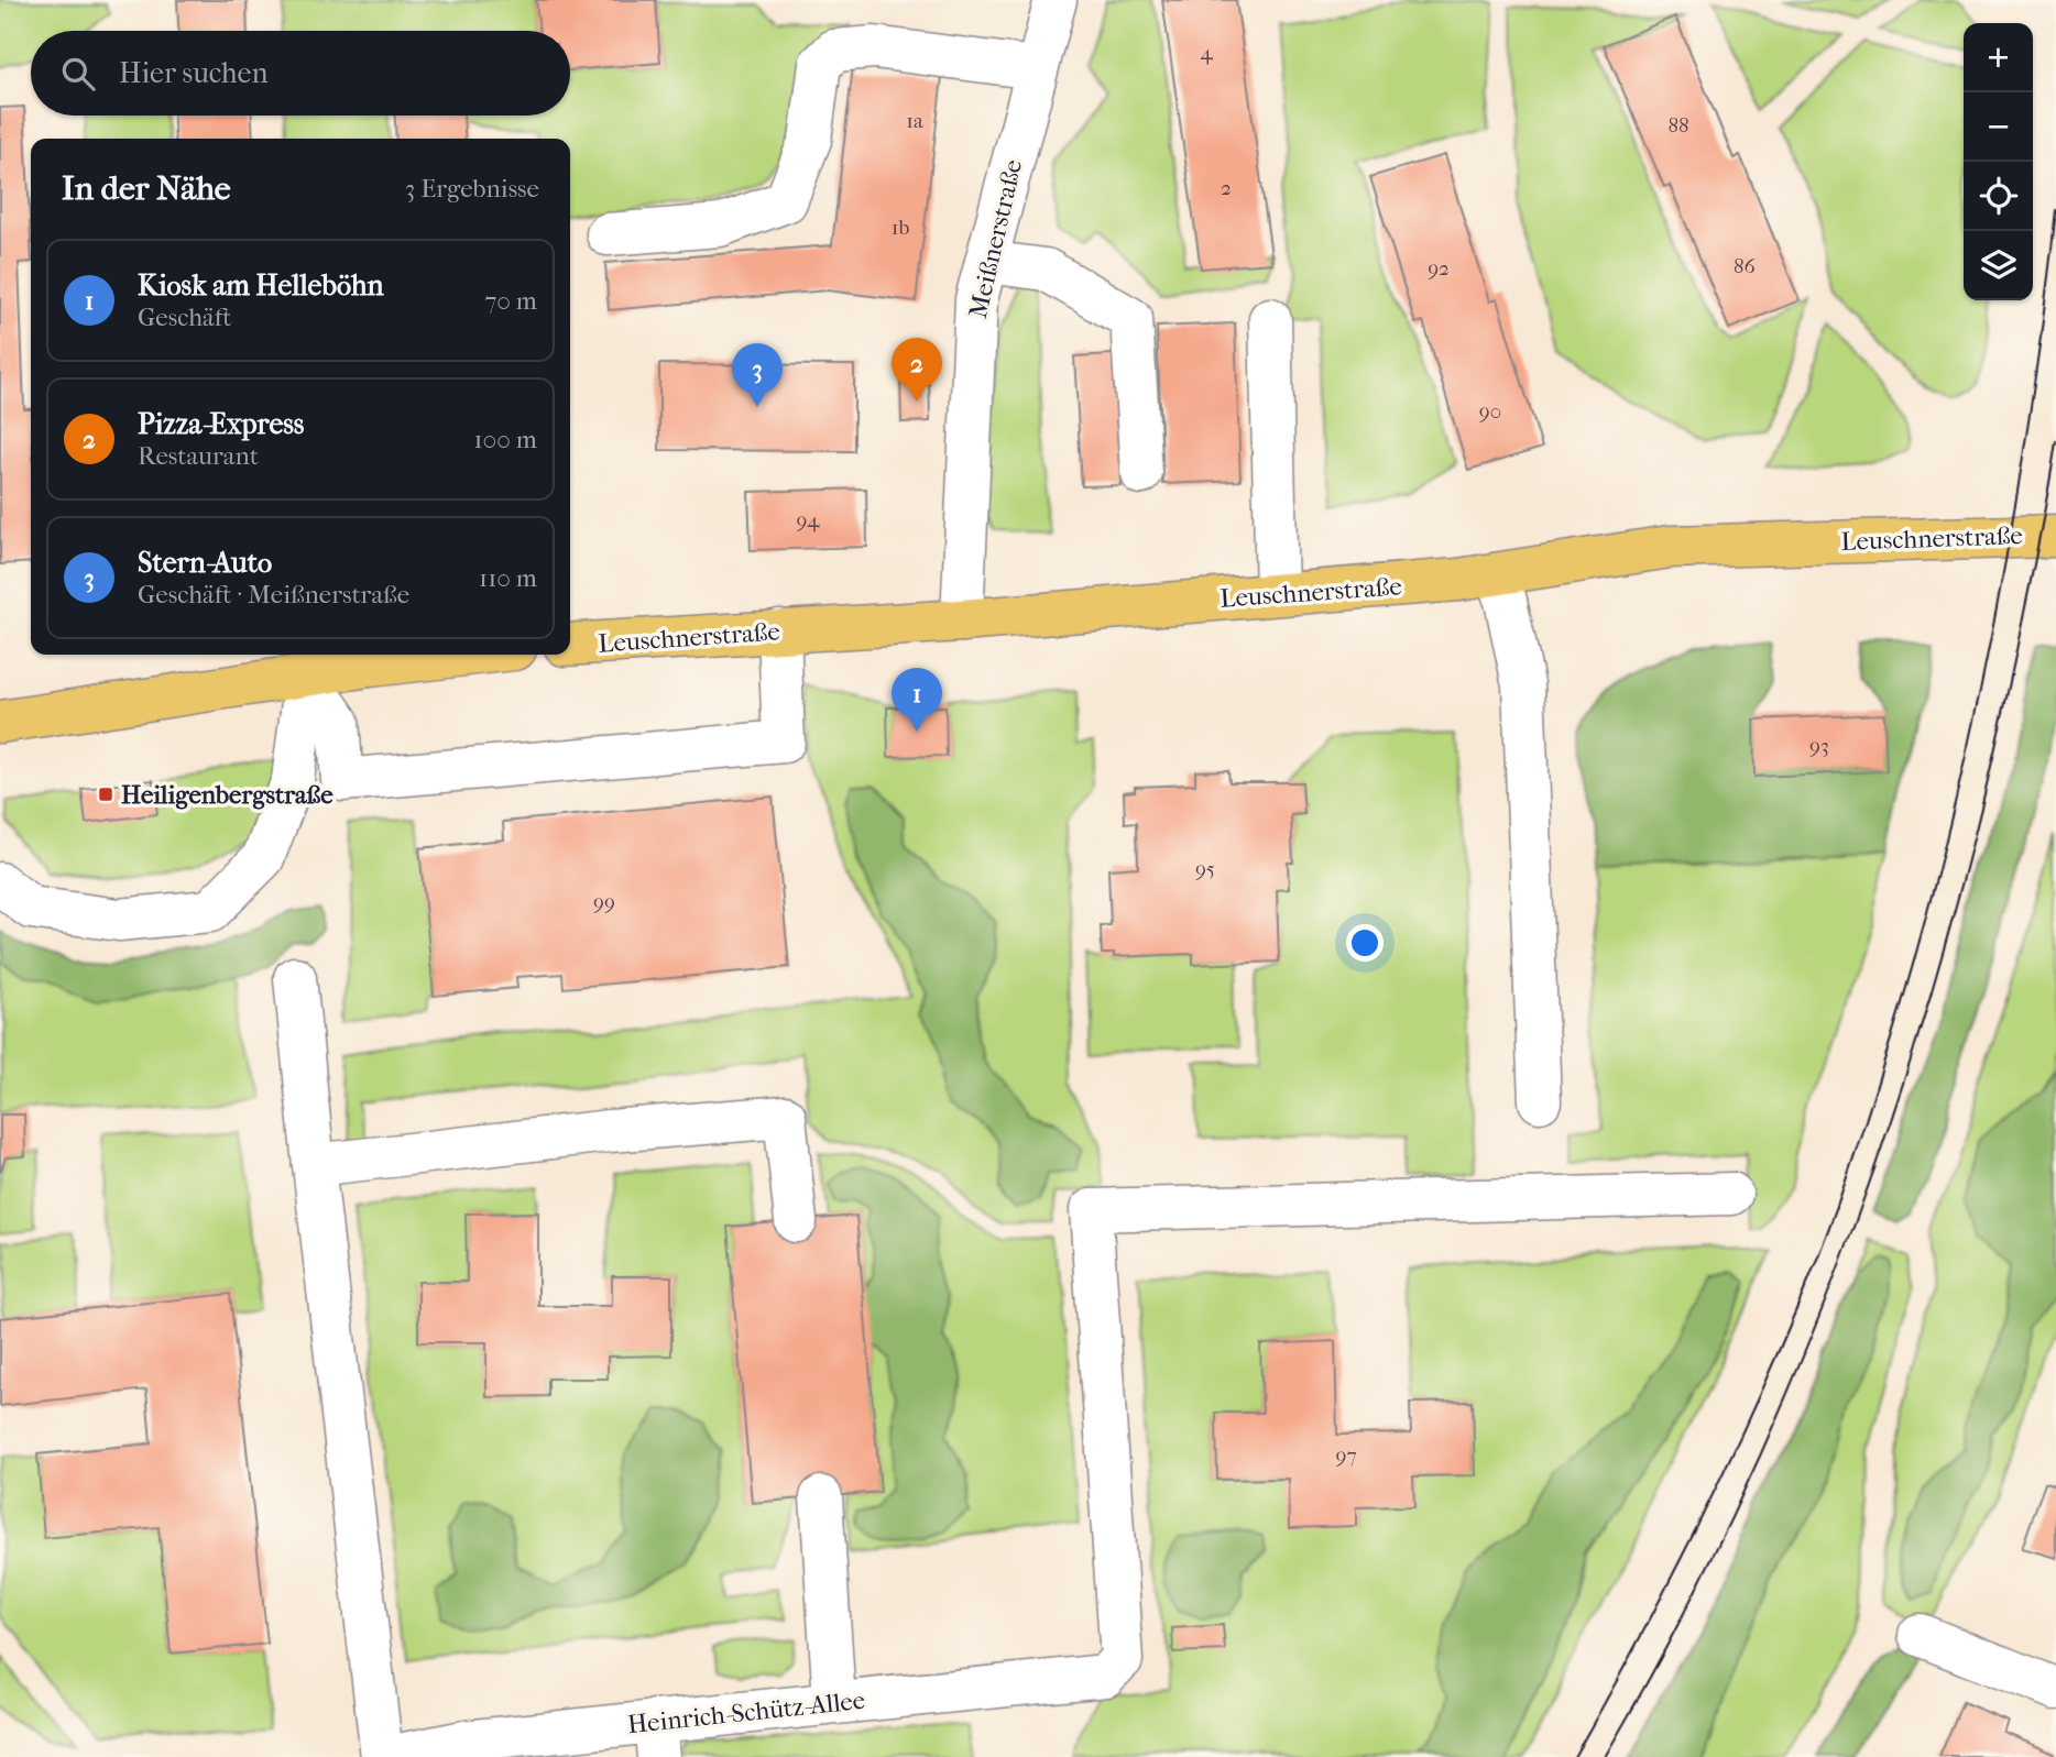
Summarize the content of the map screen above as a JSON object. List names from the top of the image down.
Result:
{
  "streets": {
    "main road": ["Leuschnerstraße"],
    "street": ["Meißnerstraße", "Heinrich-Schütz-Allee"]
  },
  "crossings": [
    ["Meißnerstraße", "Leuschnerstraße"]
  ],
  "places": {
    "transit": ["Heiligenbergstraße"]
  },
  "house_numbers": [
    "4",
    "1a",
    "88",
    "2",
    "1b",
    "86",
    "92",
    "90",
    "94",
    "93",
    "95",
    "99",
    "97"
  ],
  "page": {
    "map_buttons": ["+", "−"],
    "search": "Hier suchen",
    "heading": ["In der Nähe", "3 Ergebnisse"],
    "list": [
      {
        "mark": "1",
        "name": "Kiosk am Helleböhn",
        "note": "Geschäft",
        "value": "70 m"
      },
      {
        "mark": "2",
        "name": "Pizza-Express",
        "note": "Restaurant",
        "value": "100 m"
      },
      {
        "mark": "3",
        "name": "Stern-Auto",
        "note": "Geschäft · Meißnerstraße",
        "value": "110 m"
      }
    ],
    "pins": ["2", "3", "1"]
  }
}
